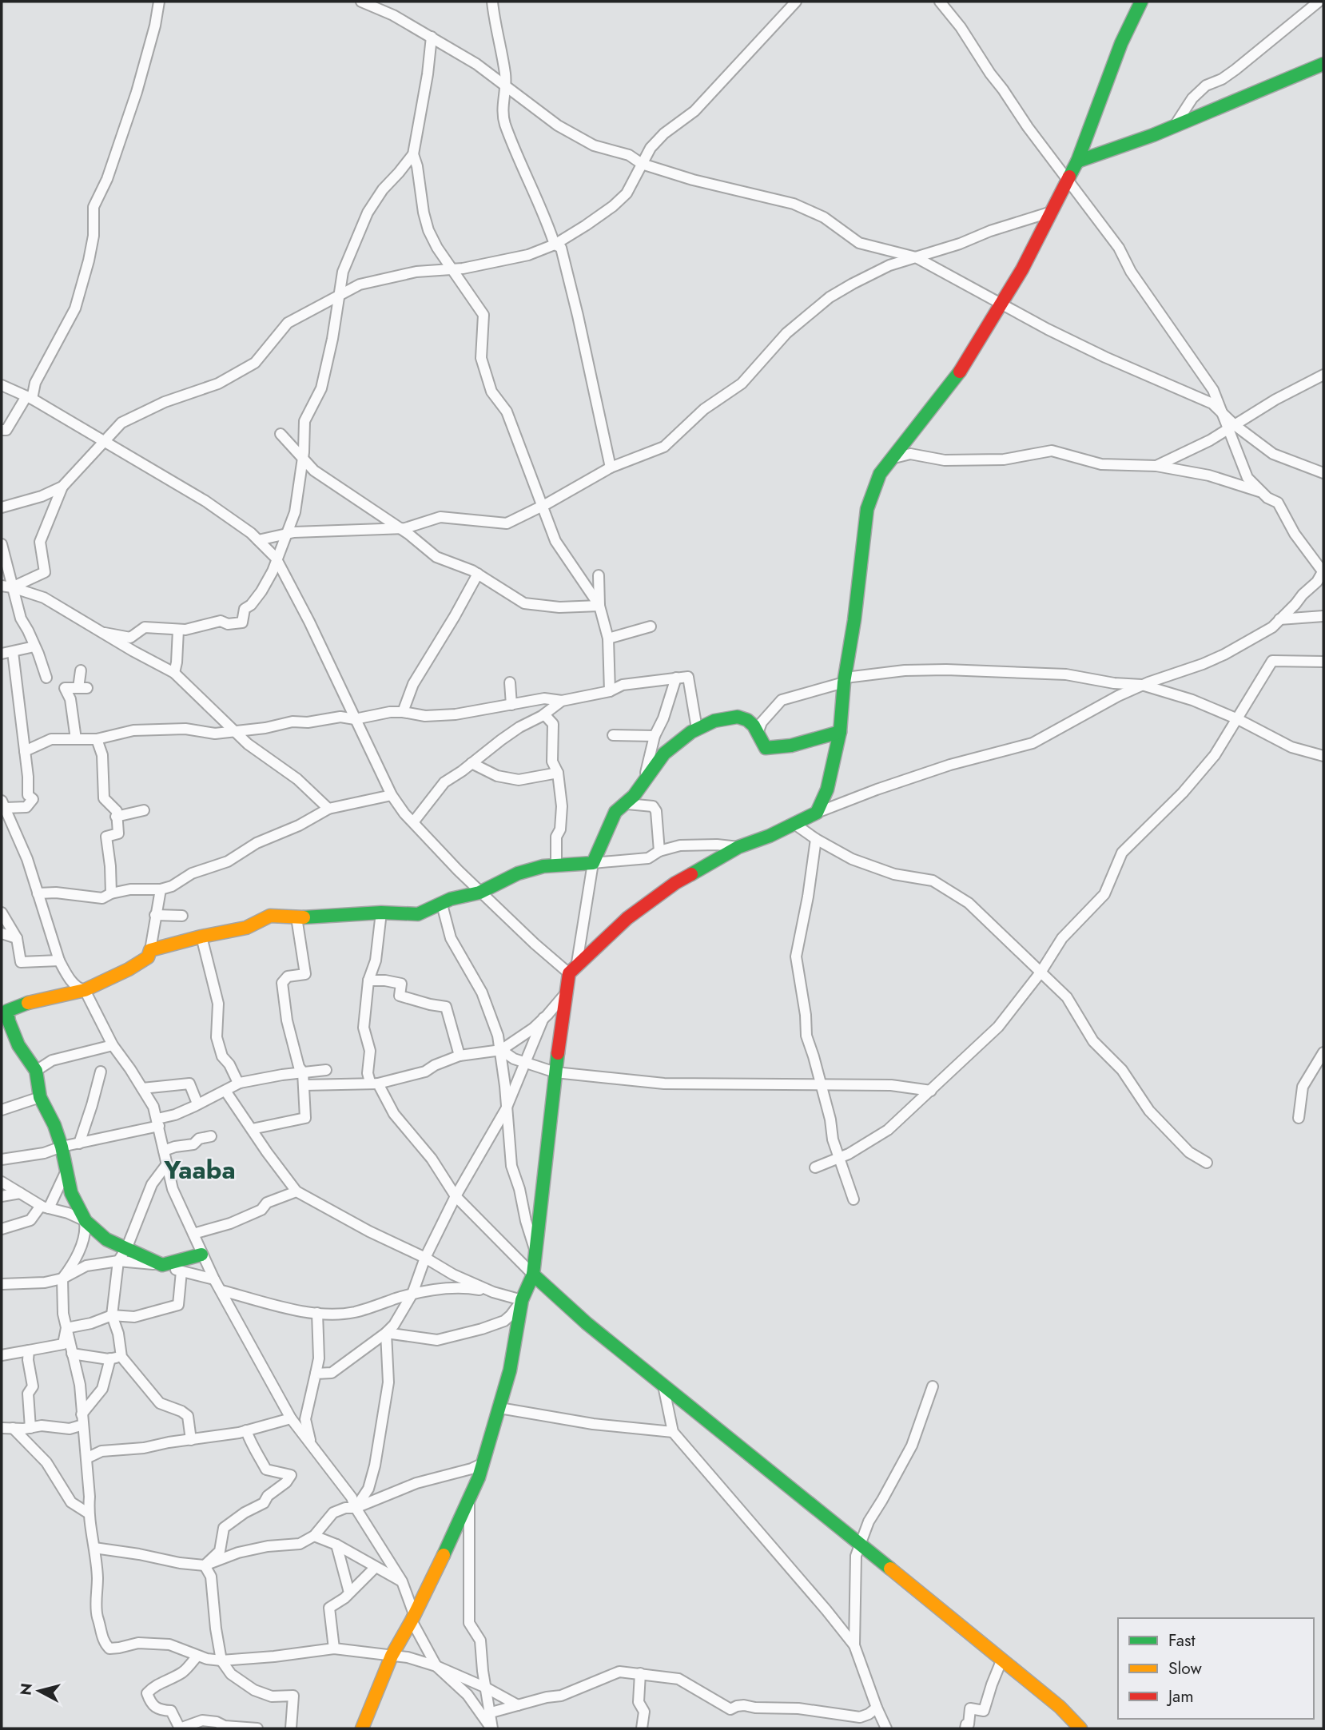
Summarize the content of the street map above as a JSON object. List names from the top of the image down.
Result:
{
  "districts": ["Yaaba"],
  "legend": ["Fast", "Slow", "Jam"],
  "north": "left"
}
